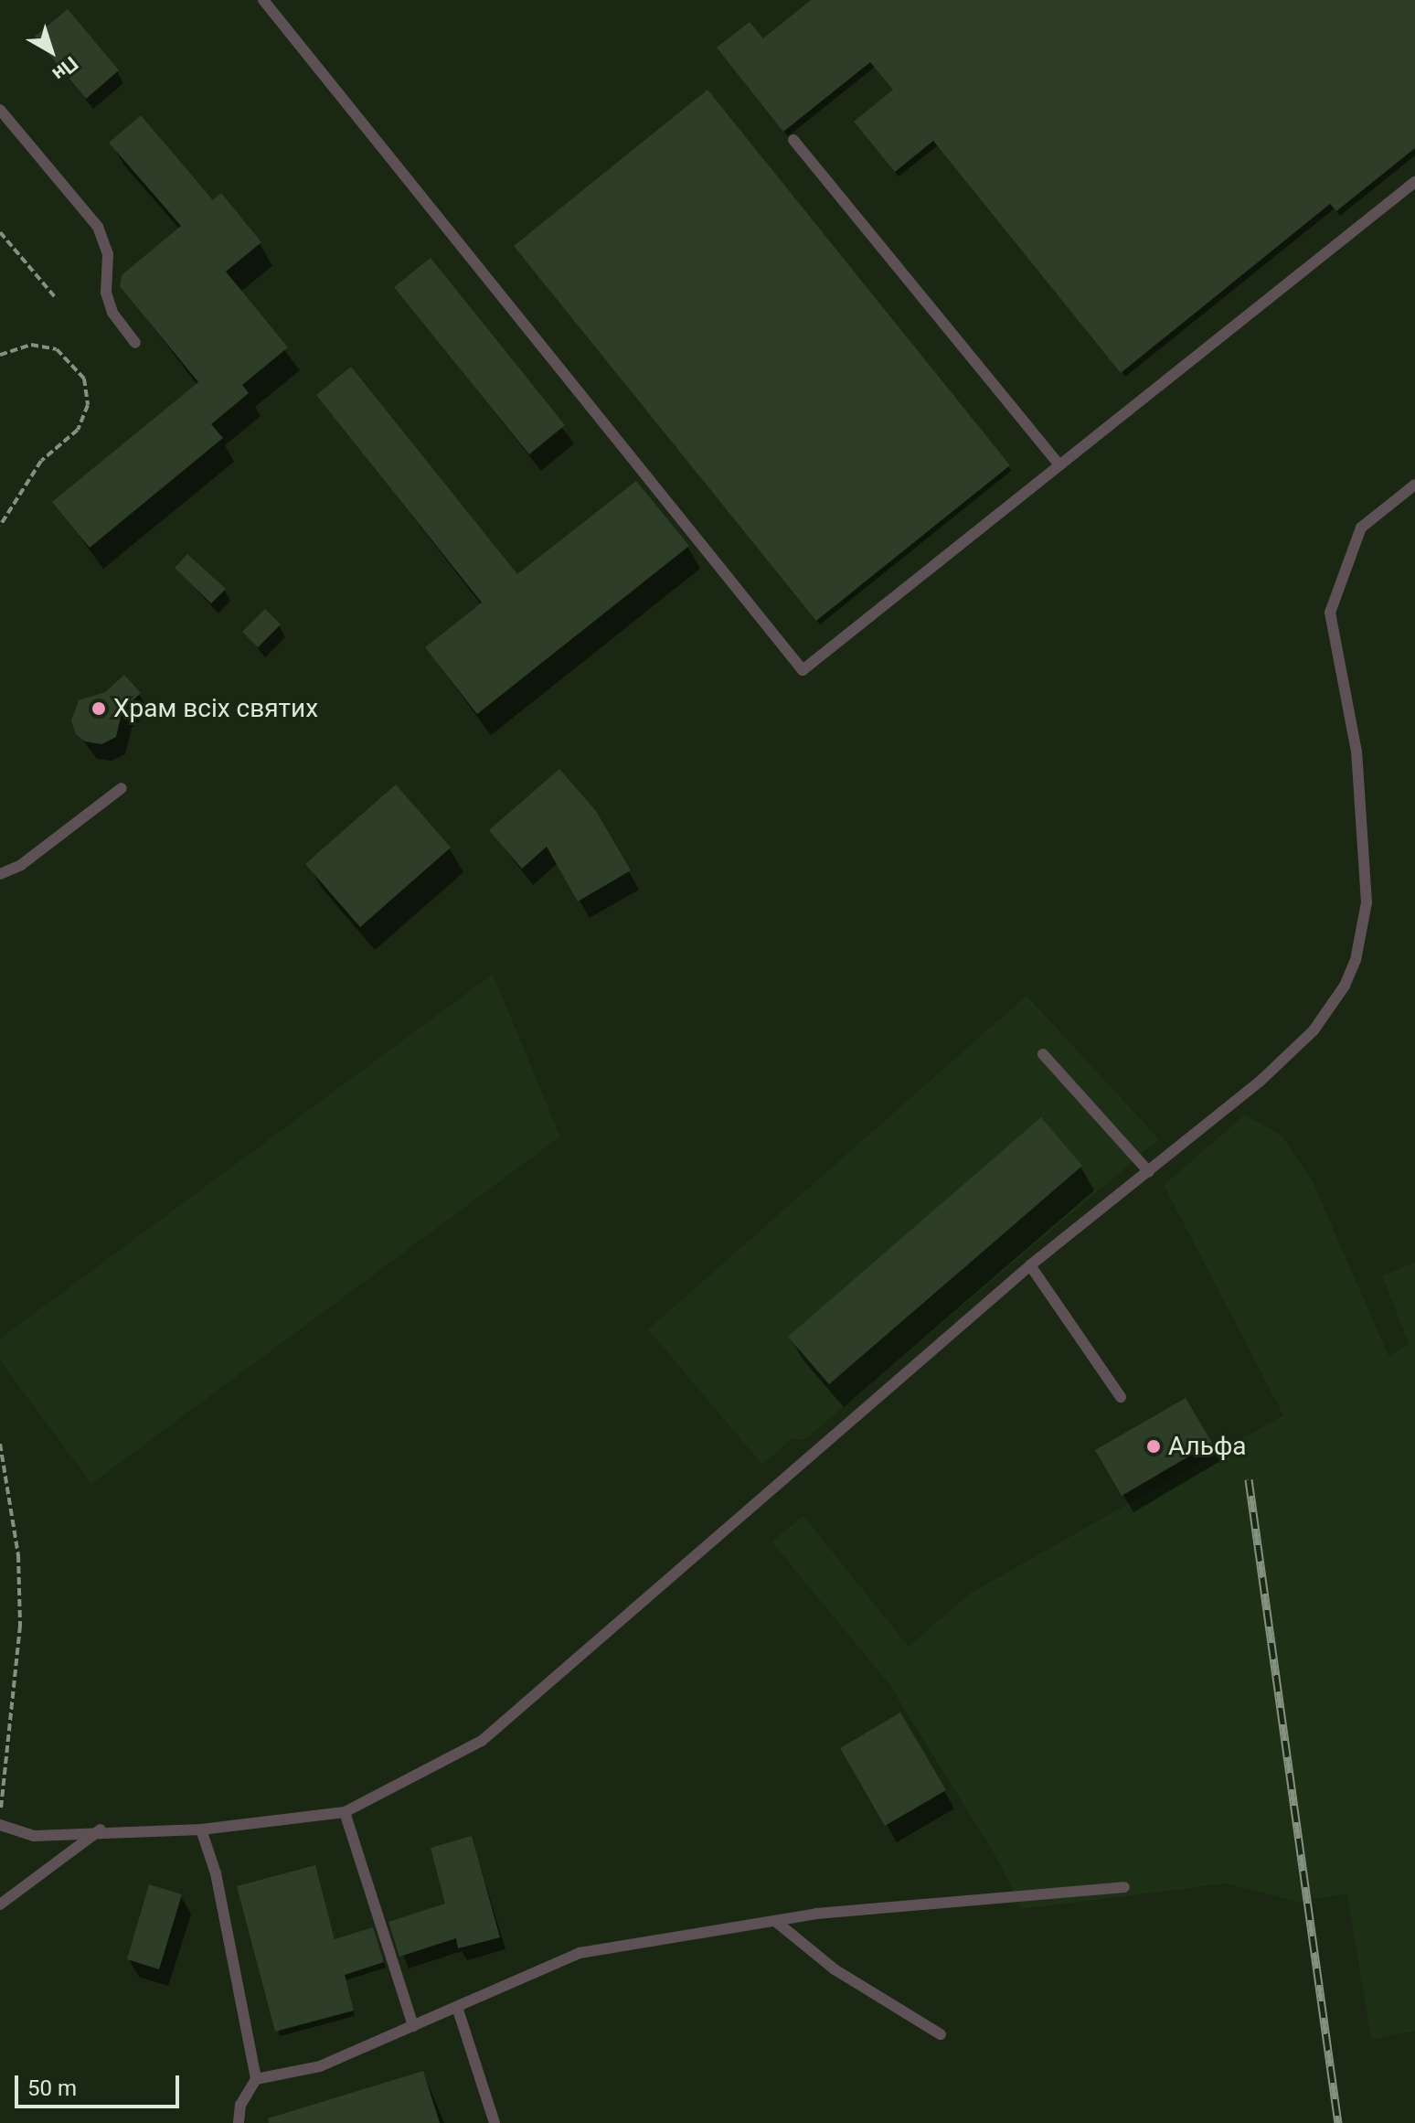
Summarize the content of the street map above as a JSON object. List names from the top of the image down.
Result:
{
  "places": ["Храм всіх святих", "Альфа"],
  "scale_bar": "50 m",
  "north": "bottom right"
}
